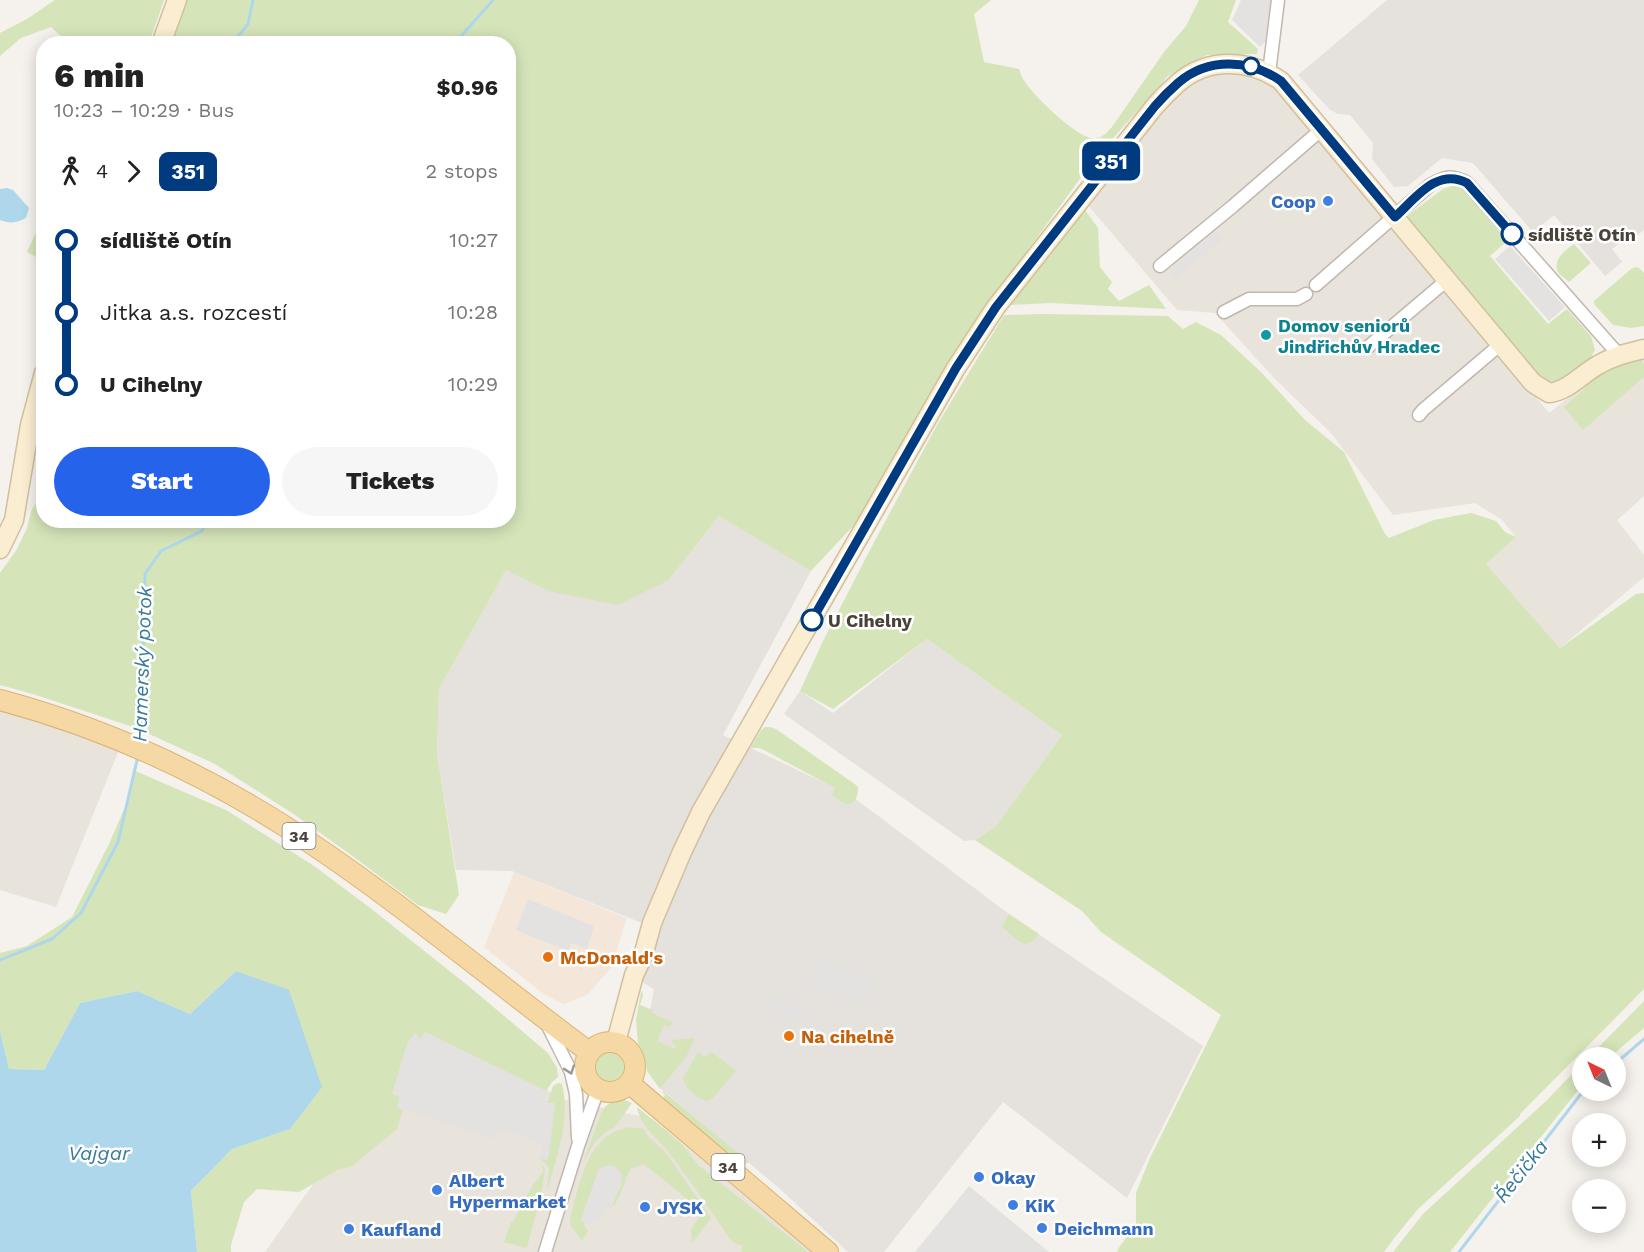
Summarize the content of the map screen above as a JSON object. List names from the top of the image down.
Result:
{
  "streets": {
    "main road": ["34"]
  },
  "water": ["Hamerský potok", "Vajgar", "Řečička"],
  "places": [
    "Coop",
    "sídliště Otín",
    "Domov seniorů Jindřichův Hradec",
    "U Cihelny",
    "McDonald's",
    "Na cihelně",
    "Okay",
    "Albert Hypermarket",
    "KiK",
    "JYSK",
    "Deichmann",
    "Kaufland"
  ],
  "lines": ["bus line 351"],
  "north": "top left",
  "page": {
    "on_map": "351",
    "heading": ["6 min", "10:23 – 10:29 · Bus", "$0.96"],
    "legs": ["4", "351", "2 stops"],
    "list": [
      {
        "name": "sídliště Otín",
        "value": "10:27"
      },
      {
        "name": "Jitka a.s. rozcestí",
        "value": "10:28"
      },
      {
        "name": "U Cihelny",
        "value": "10:29"
      }
    ],
    "buttons": ["Start", "Tickets"],
    "map_buttons": ["+", "−"]
  }
}
